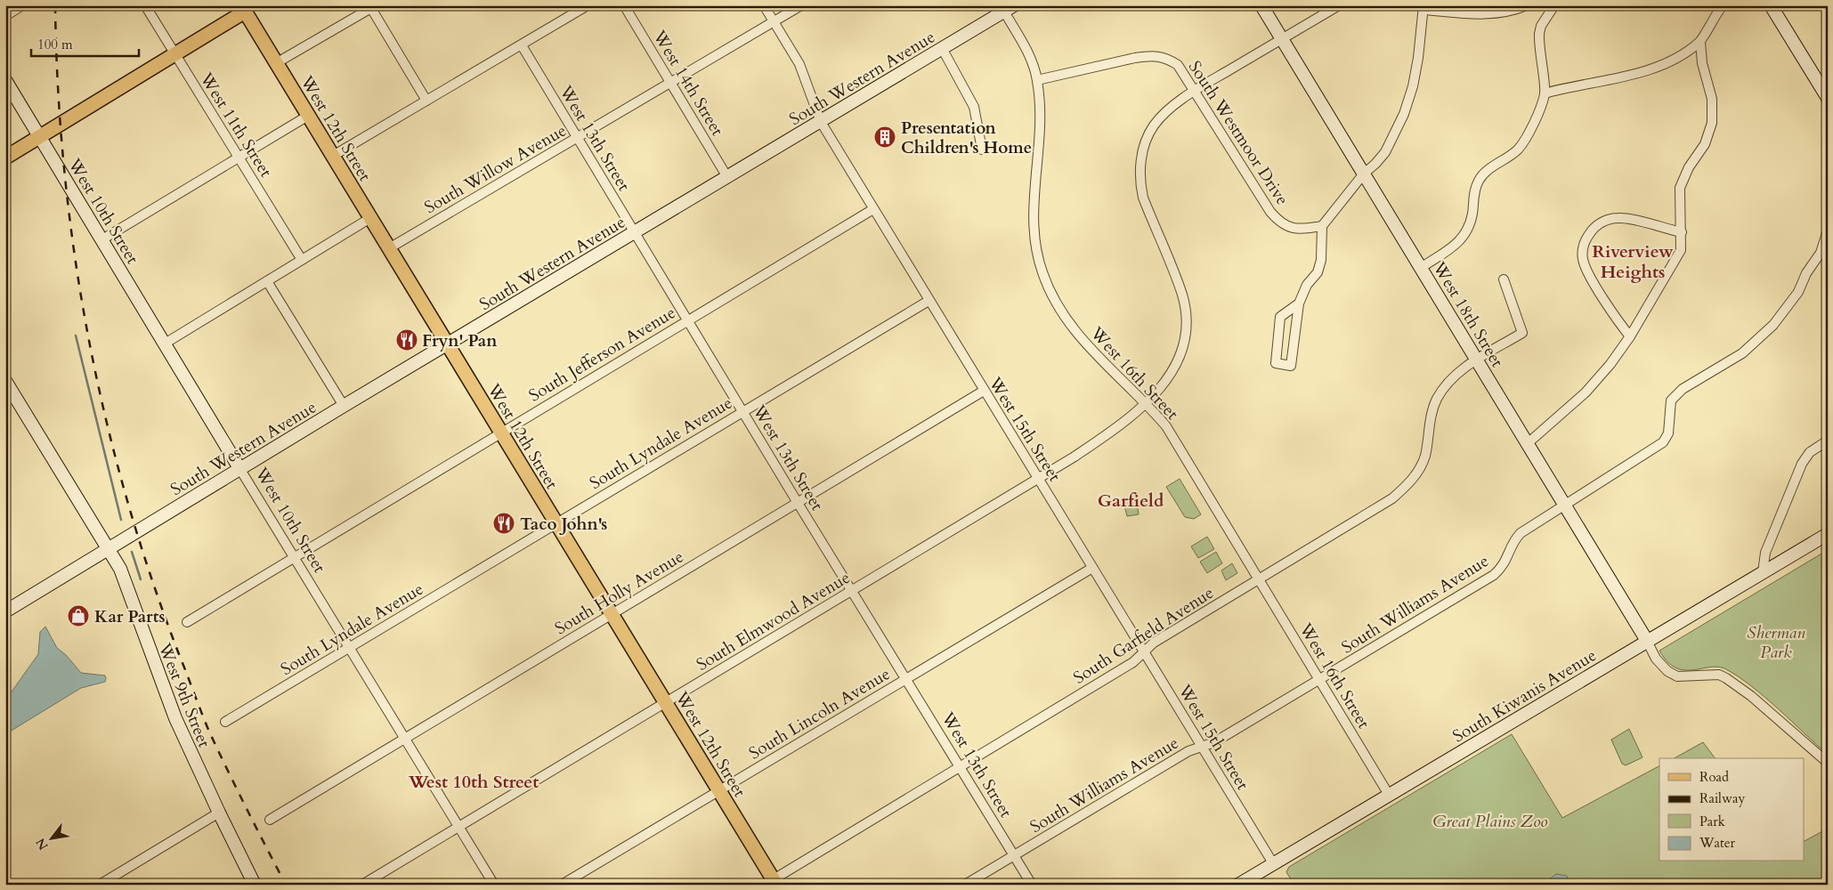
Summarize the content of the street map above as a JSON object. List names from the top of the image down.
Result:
{
  "streets": {
    "main road": ["West 12th Street"],
    "street": [
      "South Western Avenue",
      "West 14th Street",
      "West 11th Street",
      "South Westmoor Drive",
      "West 13th Street",
      "South Willow Avenue",
      "West 10th Street",
      "West 18th Street",
      "South Jefferson Avenue",
      "West 16th Street",
      "West 15th Street",
      "South Lyndale Avenue",
      "South Holly Avenue",
      "South Williams Avenue",
      "South Elmwood Avenue",
      "South Garfield Avenue",
      "West 9th Street",
      "South Kiwanis Avenue",
      "South Lincoln Avenue"
    ]
  },
  "crossings": [
    ["South Western Avenue", "West 14th Street"],
    ["South Western Avenue", "West 12th Street"],
    ["South Western Avenue", "West 13th Street"],
    ["South Western Avenue", "West 10th Street"],
    ["South Western Avenue", "West 16th Street"],
    ["South Western Avenue", "West 15th Street"],
    ["South Western Avenue", "West 9th Street"],
    ["West 14th Street", "South Willow Avenue"],
    ["West 12th Street", "South Willow Avenue"],
    ["West 12th Street", "South Jefferson Avenue"],
    ["West 12th Street", "South Lyndale Avenue"],
    ["West 12th Street", "South Holly Avenue"],
    ["West 12th Street", "South Elmwood Avenue"],
    ["West 12th Street", "South Garfield Avenue"],
    ["West 12th Street", "South Lincoln Avenue"],
    ["South Westmoor Drive", "West 16th Street"],
    ["South Westmoor Drive", "South Elmwood Avenue"],
    ["West 13th Street", "South Willow Avenue"],
    ["West 13th Street", "South Jefferson Avenue"],
    ["West 13th Street", "South Lyndale Avenue"],
    ["West 13th Street", "South Holly Avenue"],
    ["West 13th Street", "South Williams Avenue"],
    ["West 13th Street", "South Elmwood Avenue"],
    ["West 13th Street", "South Garfield Avenue"],
    ["West 13th Street", "South Lincoln Avenue"],
    ["South Willow Avenue", "West 15th Street"],
    ["West 10th Street", "South Jefferson Avenue"],
    ["West 10th Street", "South Lyndale Avenue"],
    ["West 10th Street", "South Holly Avenue"],
    ["West 10th Street", "South Elmwood Avenue"],
    ["West 18th Street", "South Williams Avenue"],
    ["West 18th Street", "South Elmwood Avenue"],
    ["West 18th Street", "South Garfield Avenue"],
    ["West 18th Street", "South Kiwanis Avenue"],
    ["South Jefferson Avenue", "West 15th Street"],
    ["West 16th Street", "South Williams Avenue"],
    ["West 16th Street", "South Elmwood Avenue"],
    ["West 16th Street", "South Garfield Avenue"],
    ["West 16th Street", "South Kiwanis Avenue"],
    ["West 15th Street", "South Lyndale Avenue"],
    ["West 15th Street", "South Holly Avenue"],
    ["West 15th Street", "South Williams Avenue"],
    ["West 15th Street", "South Elmwood Avenue"],
    ["West 15th Street", "South Garfield Avenue"],
    ["West 15th Street", "South Kiwanis Avenue"],
    ["West 15th Street", "South Lincoln Avenue"]
  ],
  "districts": ["Riverview Heights", "Garfield", "West 10th Street"],
  "parks": ["Sherman Park", "Great Plains Zoo"],
  "places": {
    "building": ["Presentation Children's Home"],
    "restaurant": ["Fryn' Pan", "Taco John's"],
    "shop": ["Kar Parts"]
  },
  "legend": [
    "Road",
    "Railway",
    "Park",
    "Water"
  ],
  "scale_bar": "100 m",
  "north": "bottom left"
}
